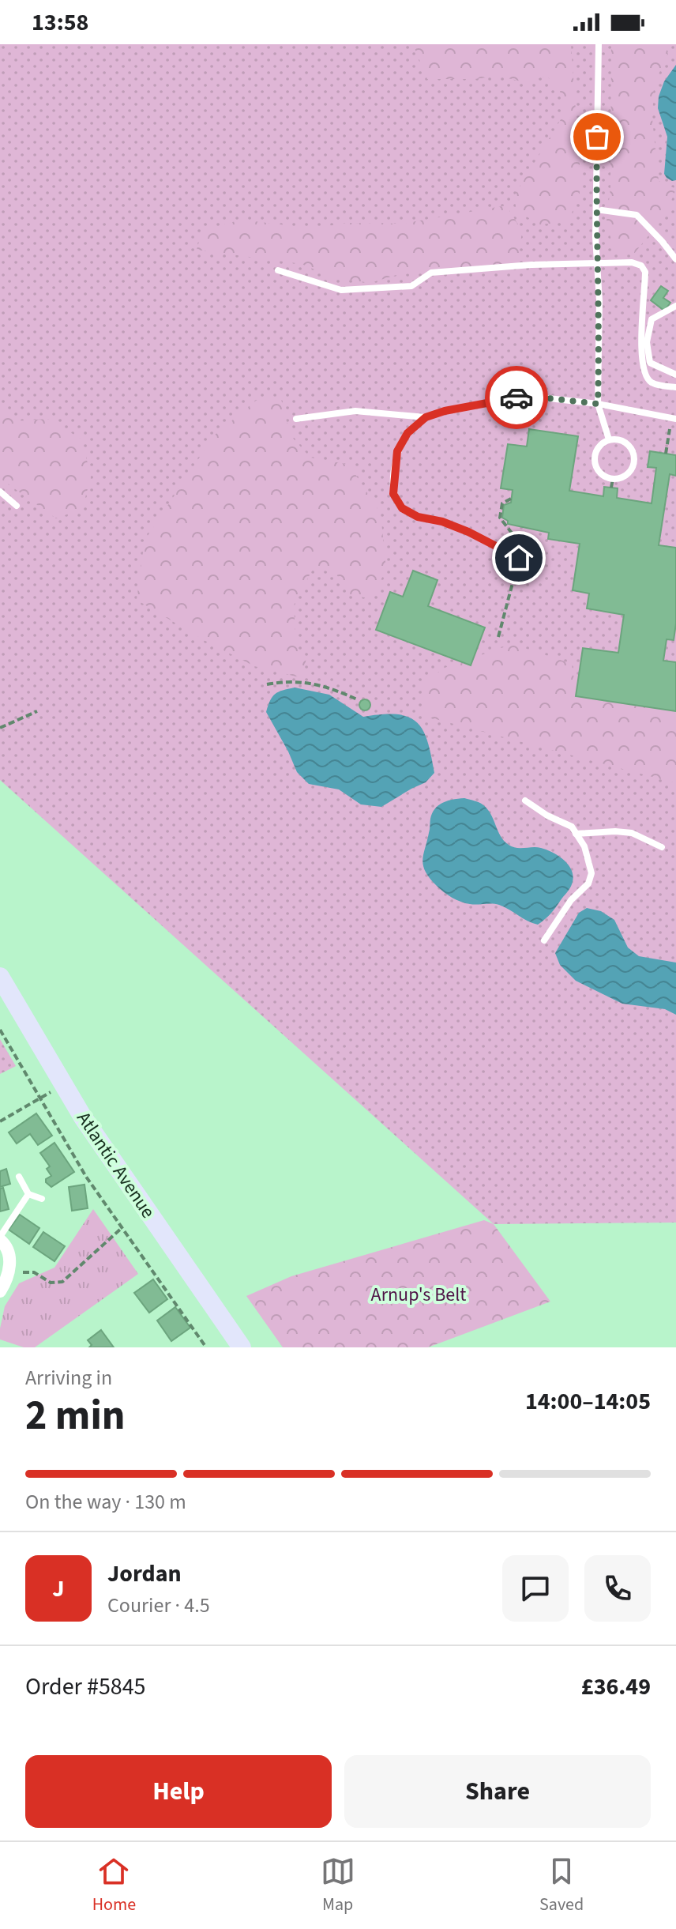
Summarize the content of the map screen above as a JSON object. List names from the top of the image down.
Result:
{
  "streets": {
    "street": ["Atlantic Avenue"]
  },
  "parks": ["Arnup's Belt"],
  "page": {
    "status": "13:58",
    "heading": ["2 min", "Arriving in", "14:00–14:05"],
    "panel": [
      "Jordan",
      "Courier · 4.5",
      "Order #5845",
      "£36.49"
    ],
    "bar": "On the way · 130 m",
    "round": "J",
    "buttons": ["Help", "Share"],
    "tabs": ["Home", "Map", "Saved"]
  }
}
